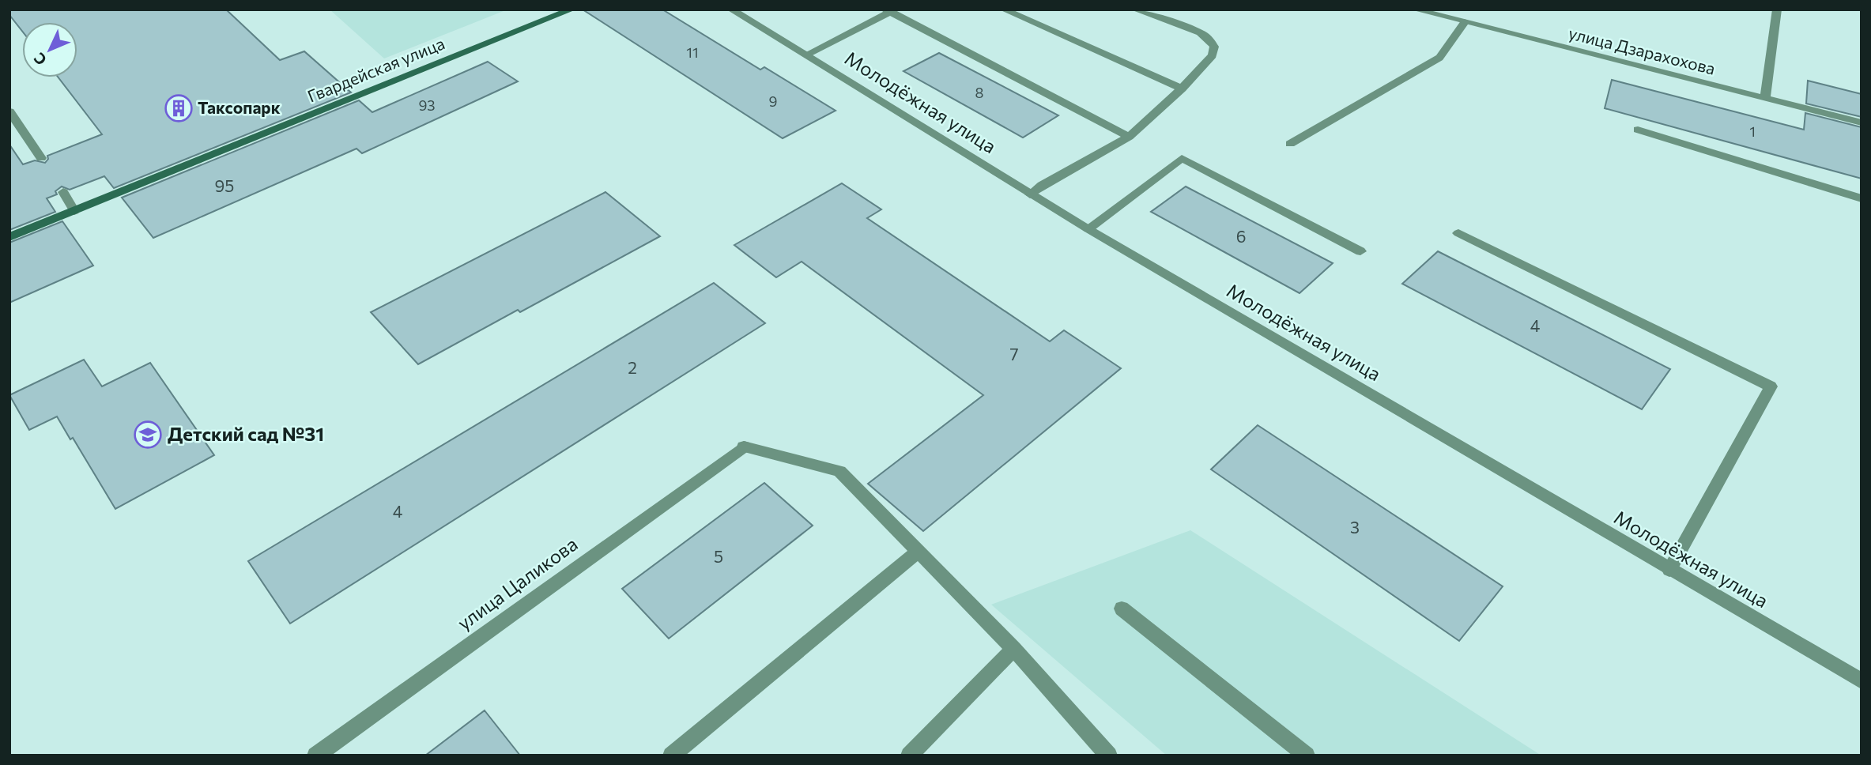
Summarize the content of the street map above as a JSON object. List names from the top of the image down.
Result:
{
  "streets": {
    "street": [
      "улица Дзарахохова",
      "Гвардейская улица",
      "Молодёжная улица",
      "улица Цаликова"
    ]
  },
  "places": {
    "building": ["Таксопарк"],
    "school or university": ["Детский сад №31"]
  },
  "house_numbers": [
    "11",
    "8",
    "9",
    "93",
    "1",
    "95",
    "6",
    "4",
    "7",
    "2",
    "4",
    "3",
    "5"
  ],
  "north": "bottom left"
}
